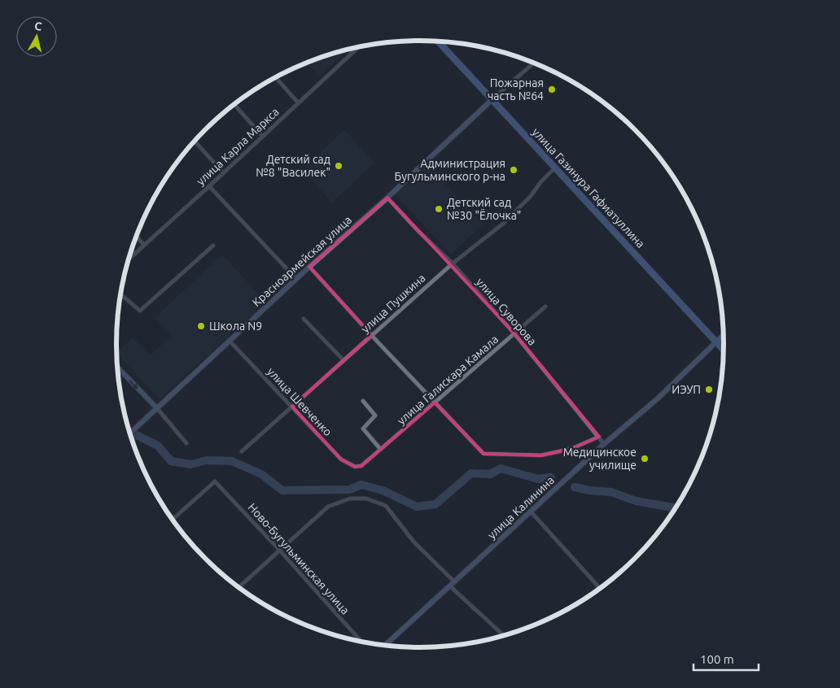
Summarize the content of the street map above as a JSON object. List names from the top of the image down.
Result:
{
  "streets": {
    "main road": ["улица Газинура Гафиатуллина"],
    "street": [
      "улица Карла Маркса",
      "Красноармейская улица",
      "улица Пушкина",
      "улица Суворова",
      "улица Галискара Камала",
      "улица Шевченко",
      "улица Калинина",
      "Ново-Бугульминская улица"
    ]
  },
  "crossings": [
    ["улица Газинура Гафиатуллина", "Красноармейская улица"],
    ["улица Газинура Гафиатуллина", "улица Пушкина"],
    ["улица Газинура Гафиатуллина", "улица Калинина"],
    ["Красноармейская улица", "улица Суворова"],
    ["Красноармейская улица", "улица Шевченко"],
    ["улица Пушкина", "улица Суворова"],
    ["улица Пушкина", "улица Шевченко"],
    ["улица Суворова", "улица Галискара Камала"],
    ["улица Суворова", "улица Калинина"],
    ["улица Галискара Камала", "улица Шевченко"]
  ],
  "places": [
    "Пожарная часть №64",
    "Детский сад №8 \"Василек\"",
    "Администрация Бугульминского р-на",
    "Детский сад №30 \"Ёлочка\"",
    "Школа N9",
    "ИЭУП",
    "Медицинское училище"
  ],
  "scale_bar": "100 m",
  "north": "top"
}
